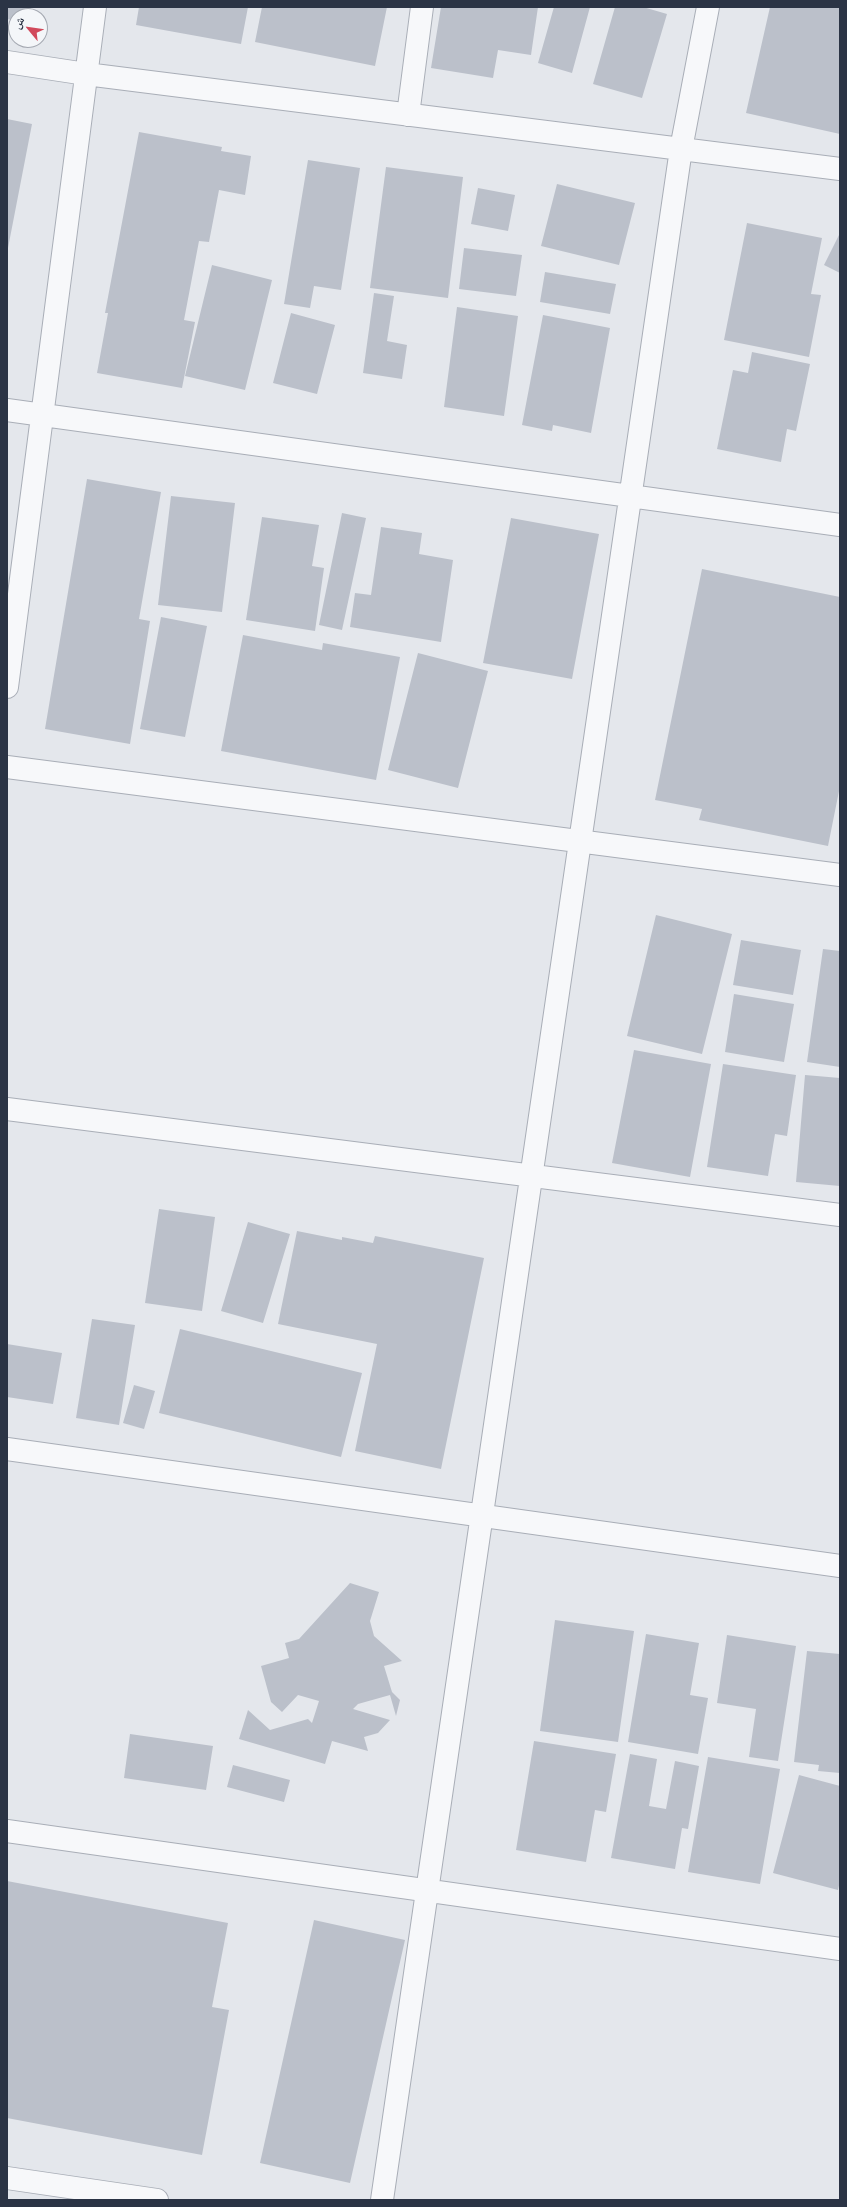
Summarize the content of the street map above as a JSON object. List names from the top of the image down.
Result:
{
  "north": "top left"
}
